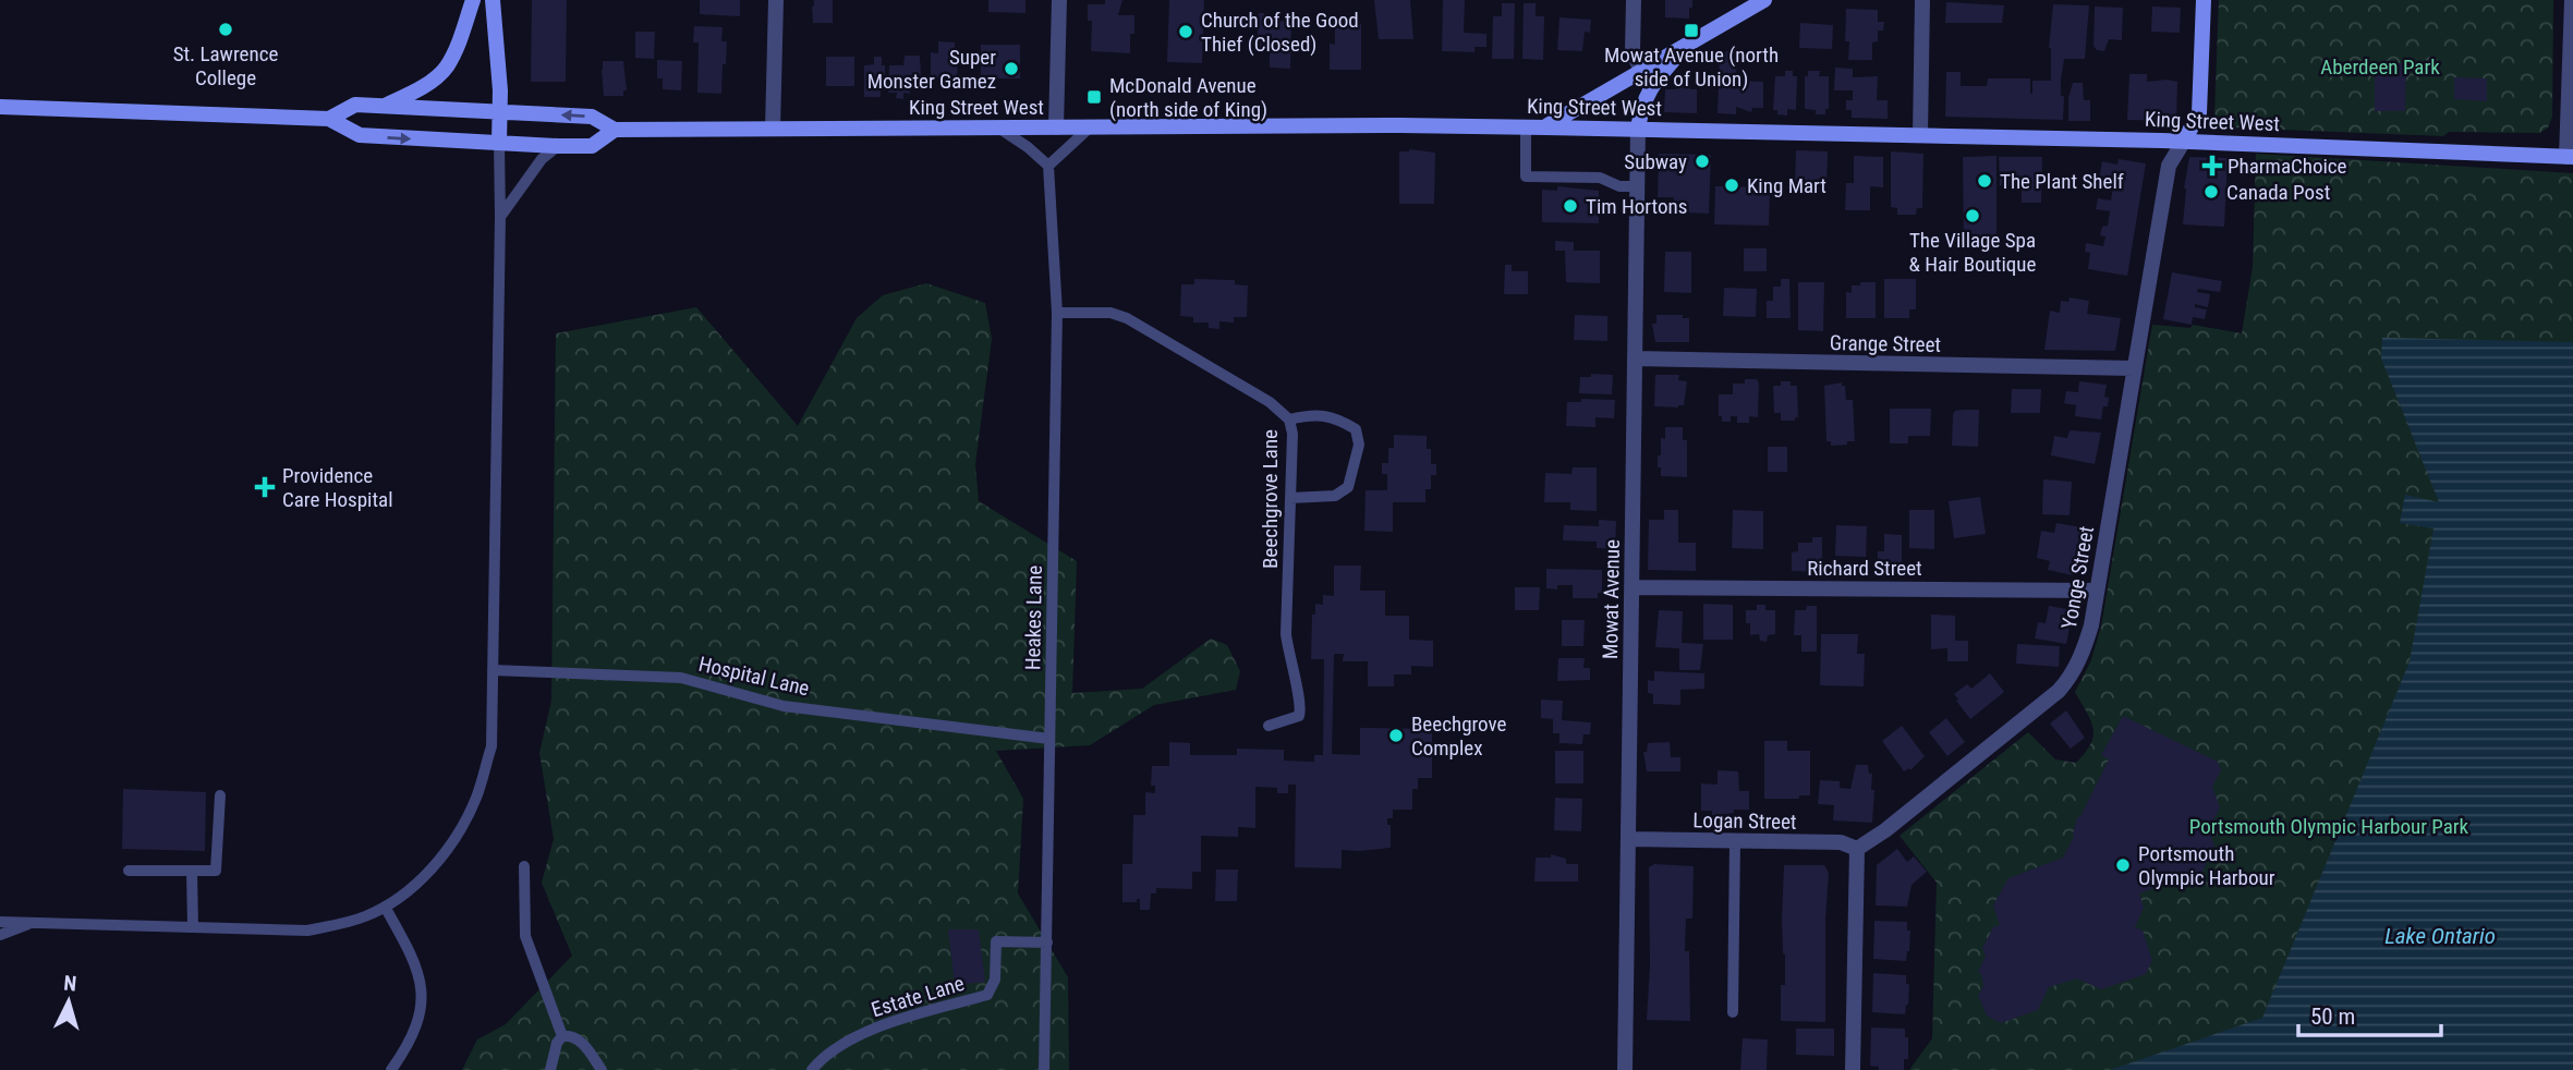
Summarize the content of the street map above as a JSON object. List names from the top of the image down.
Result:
{
  "streets": {
    "main road": ["King Street West", "Yonge Street"],
    "street": [
      "Grange Street",
      "Richard Street",
      "Mowat Avenue",
      "Logan Street"
    ],
    "lane": [
      "Beechgrove Lane",
      "Heakes Lane",
      "Hospital Lane",
      "Estate Lane"
    ]
  },
  "crossings": [
    ["King Street West", "Yonge Street"],
    ["King Street West", "Mowat Avenue"],
    ["Grange Street", "Yonge Street"],
    ["Grange Street", "Mowat Avenue"],
    ["Beechgrove Lane", "Heakes Lane"],
    ["Richard Street", "Yonge Street"],
    ["Richard Street", "Mowat Avenue"],
    ["Yonge Street", "Logan Street"],
    ["Mowat Avenue", "Logan Street"],
    ["Heakes Lane", "Hospital Lane"],
    ["Heakes Lane", "Estate Lane"]
  ],
  "water": ["Lake Ontario"],
  "parks": ["Aberdeen Park", "Portsmouth Olympic Harbour Park"],
  "places": {
    "other": [
      "St. Lawrence College",
      "Church of the Good Thief (Closed)",
      "Super Monster Gamez",
      "Subway",
      "The Plant Shelf",
      "King Mart",
      "Canada Post",
      "Tim Hortons",
      "The Village Spa & Hair Boutique",
      "Beechgrove Complex",
      "Portsmouth Olympic Harbour"
    ],
    "transit": ["Mowat Avenue (north side of Union)", "McDonald Avenue (north side of King)"],
    "health": ["PharmaChoice", "Providence Care Hospital"]
  },
  "scale_bar": "50 m",
  "north": "top"
}
